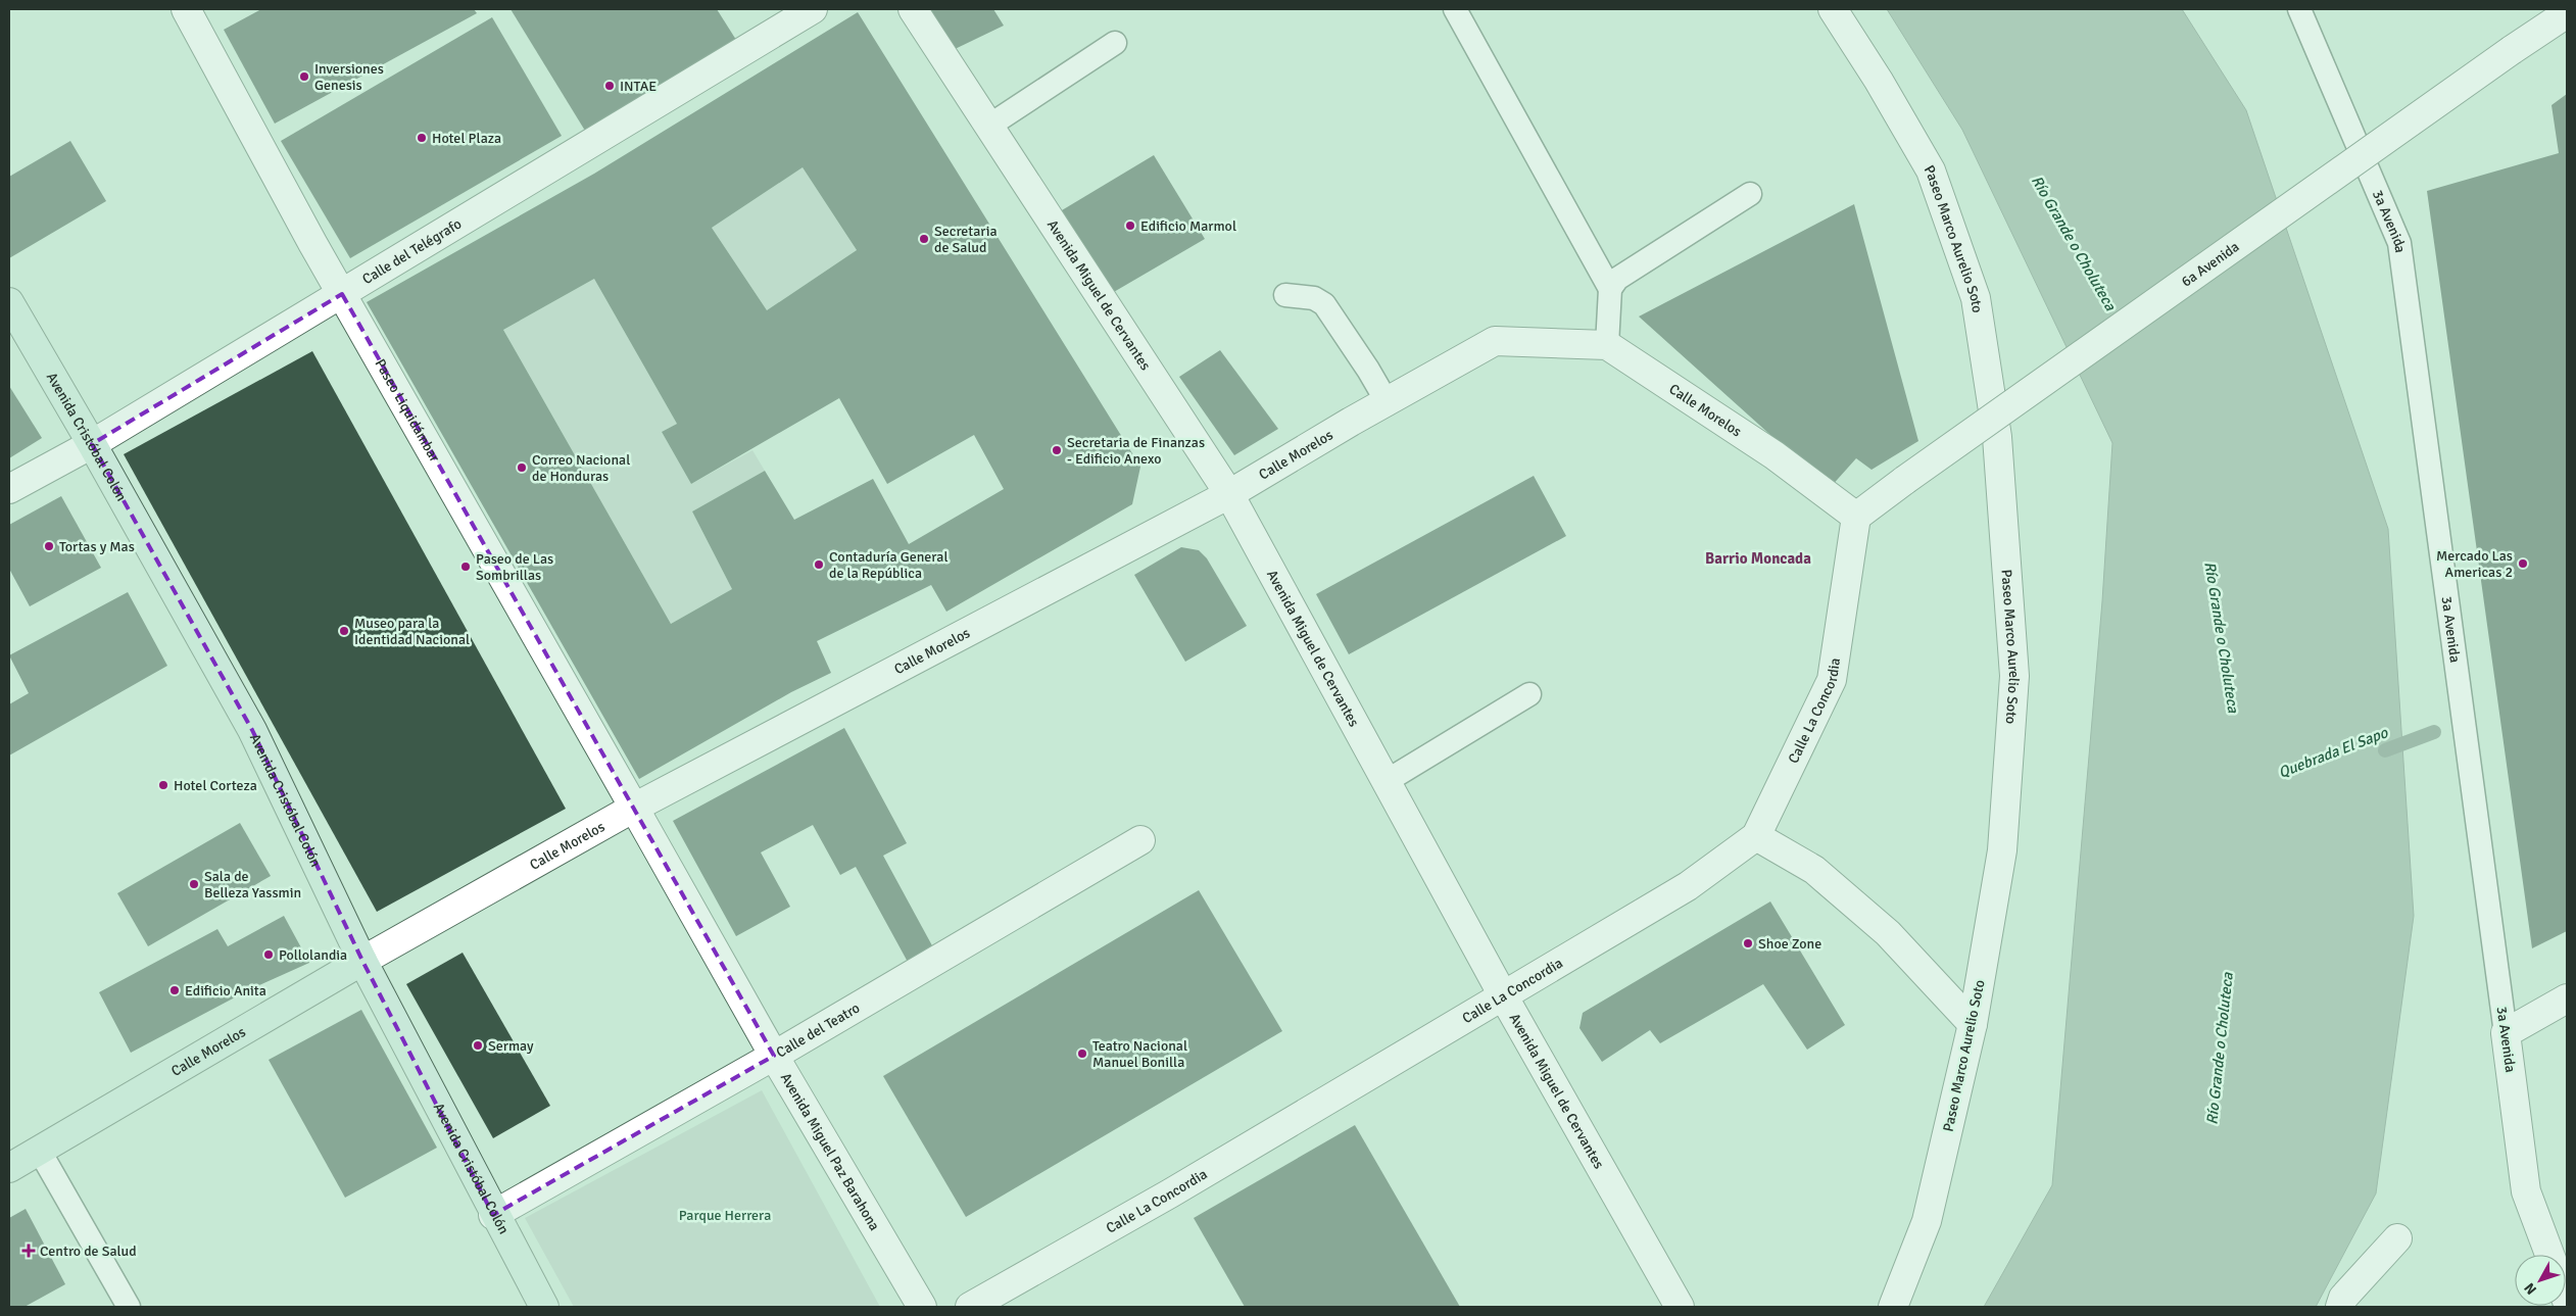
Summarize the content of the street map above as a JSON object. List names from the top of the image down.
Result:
{
  "streets": {
    "main road": ["Calle Morelos", "Avenida Cristóbal Colón"],
    "street": [
      "3a Avenida",
      "Paseo Marco Aurelio Soto",
      "Calle del Telégrafo",
      "6a Avenida",
      "Avenida Miguel de Cervantes",
      "Paseo Liquidámbar",
      "Calle La Concordia",
      "Calle del Teatro",
      "Avenida Miguel Paz Barahona"
    ]
  },
  "crossings": [
    ["Calle del Telégrafo", "Paseo Liquidámbar"],
    ["Calle del Telégrafo", "Avenida Cristóbal Colón"],
    ["6a Avenida", "Calle Morelos"],
    ["6a Avenida", "Calle La Concordia"],
    ["Avenida Miguel de Cervantes", "Calle Morelos"],
    ["Avenida Miguel de Cervantes", "Calle La Concordia"],
    ["Paseo Liquidámbar", "Calle Morelos"],
    ["Paseo Liquidámbar", "Avenida Miguel Paz Barahona"],
    ["Calle Morelos", "Avenida Cristóbal Colón"],
    ["Calle Morelos", "Calle La Concordia"],
    ["Calle Morelos", "Avenida Miguel Paz Barahona"],
    ["Avenida Cristóbal Colón", "Calle del Teatro"],
    ["Calle del Teatro", "Avenida Miguel Paz Barahona"]
  ],
  "districts": ["Barrio Moncada"],
  "water": ["Río Grande o Choluteca", "Quebrada El Sapo"],
  "parks": ["Parque Herrera"],
  "places": {
    "other": [
      "Inversiones Genesis",
      "INTAE",
      "Hotel Plaza",
      "Edificio Marmol",
      "Secretaria de Salud",
      "Secretaria de Finanzas - Edificio Anexo",
      "Correo Nacional de Honduras",
      "Tortas y Mas",
      "Mercado Las Americas 2",
      "Contaduría General de la República",
      "Paseo de Las Sombrillas",
      "Museo para la Identidad Nacional",
      "Hotel Corteza",
      "Sala de Belleza Yassmin",
      "Shoe Zone",
      "Pollolandia",
      "Edificio Anita",
      "Sermay",
      "Teatro Nacional Manuel Bonilla"
    ],
    "health": ["Centro de Salud"]
  },
  "north": "bottom left"
}
